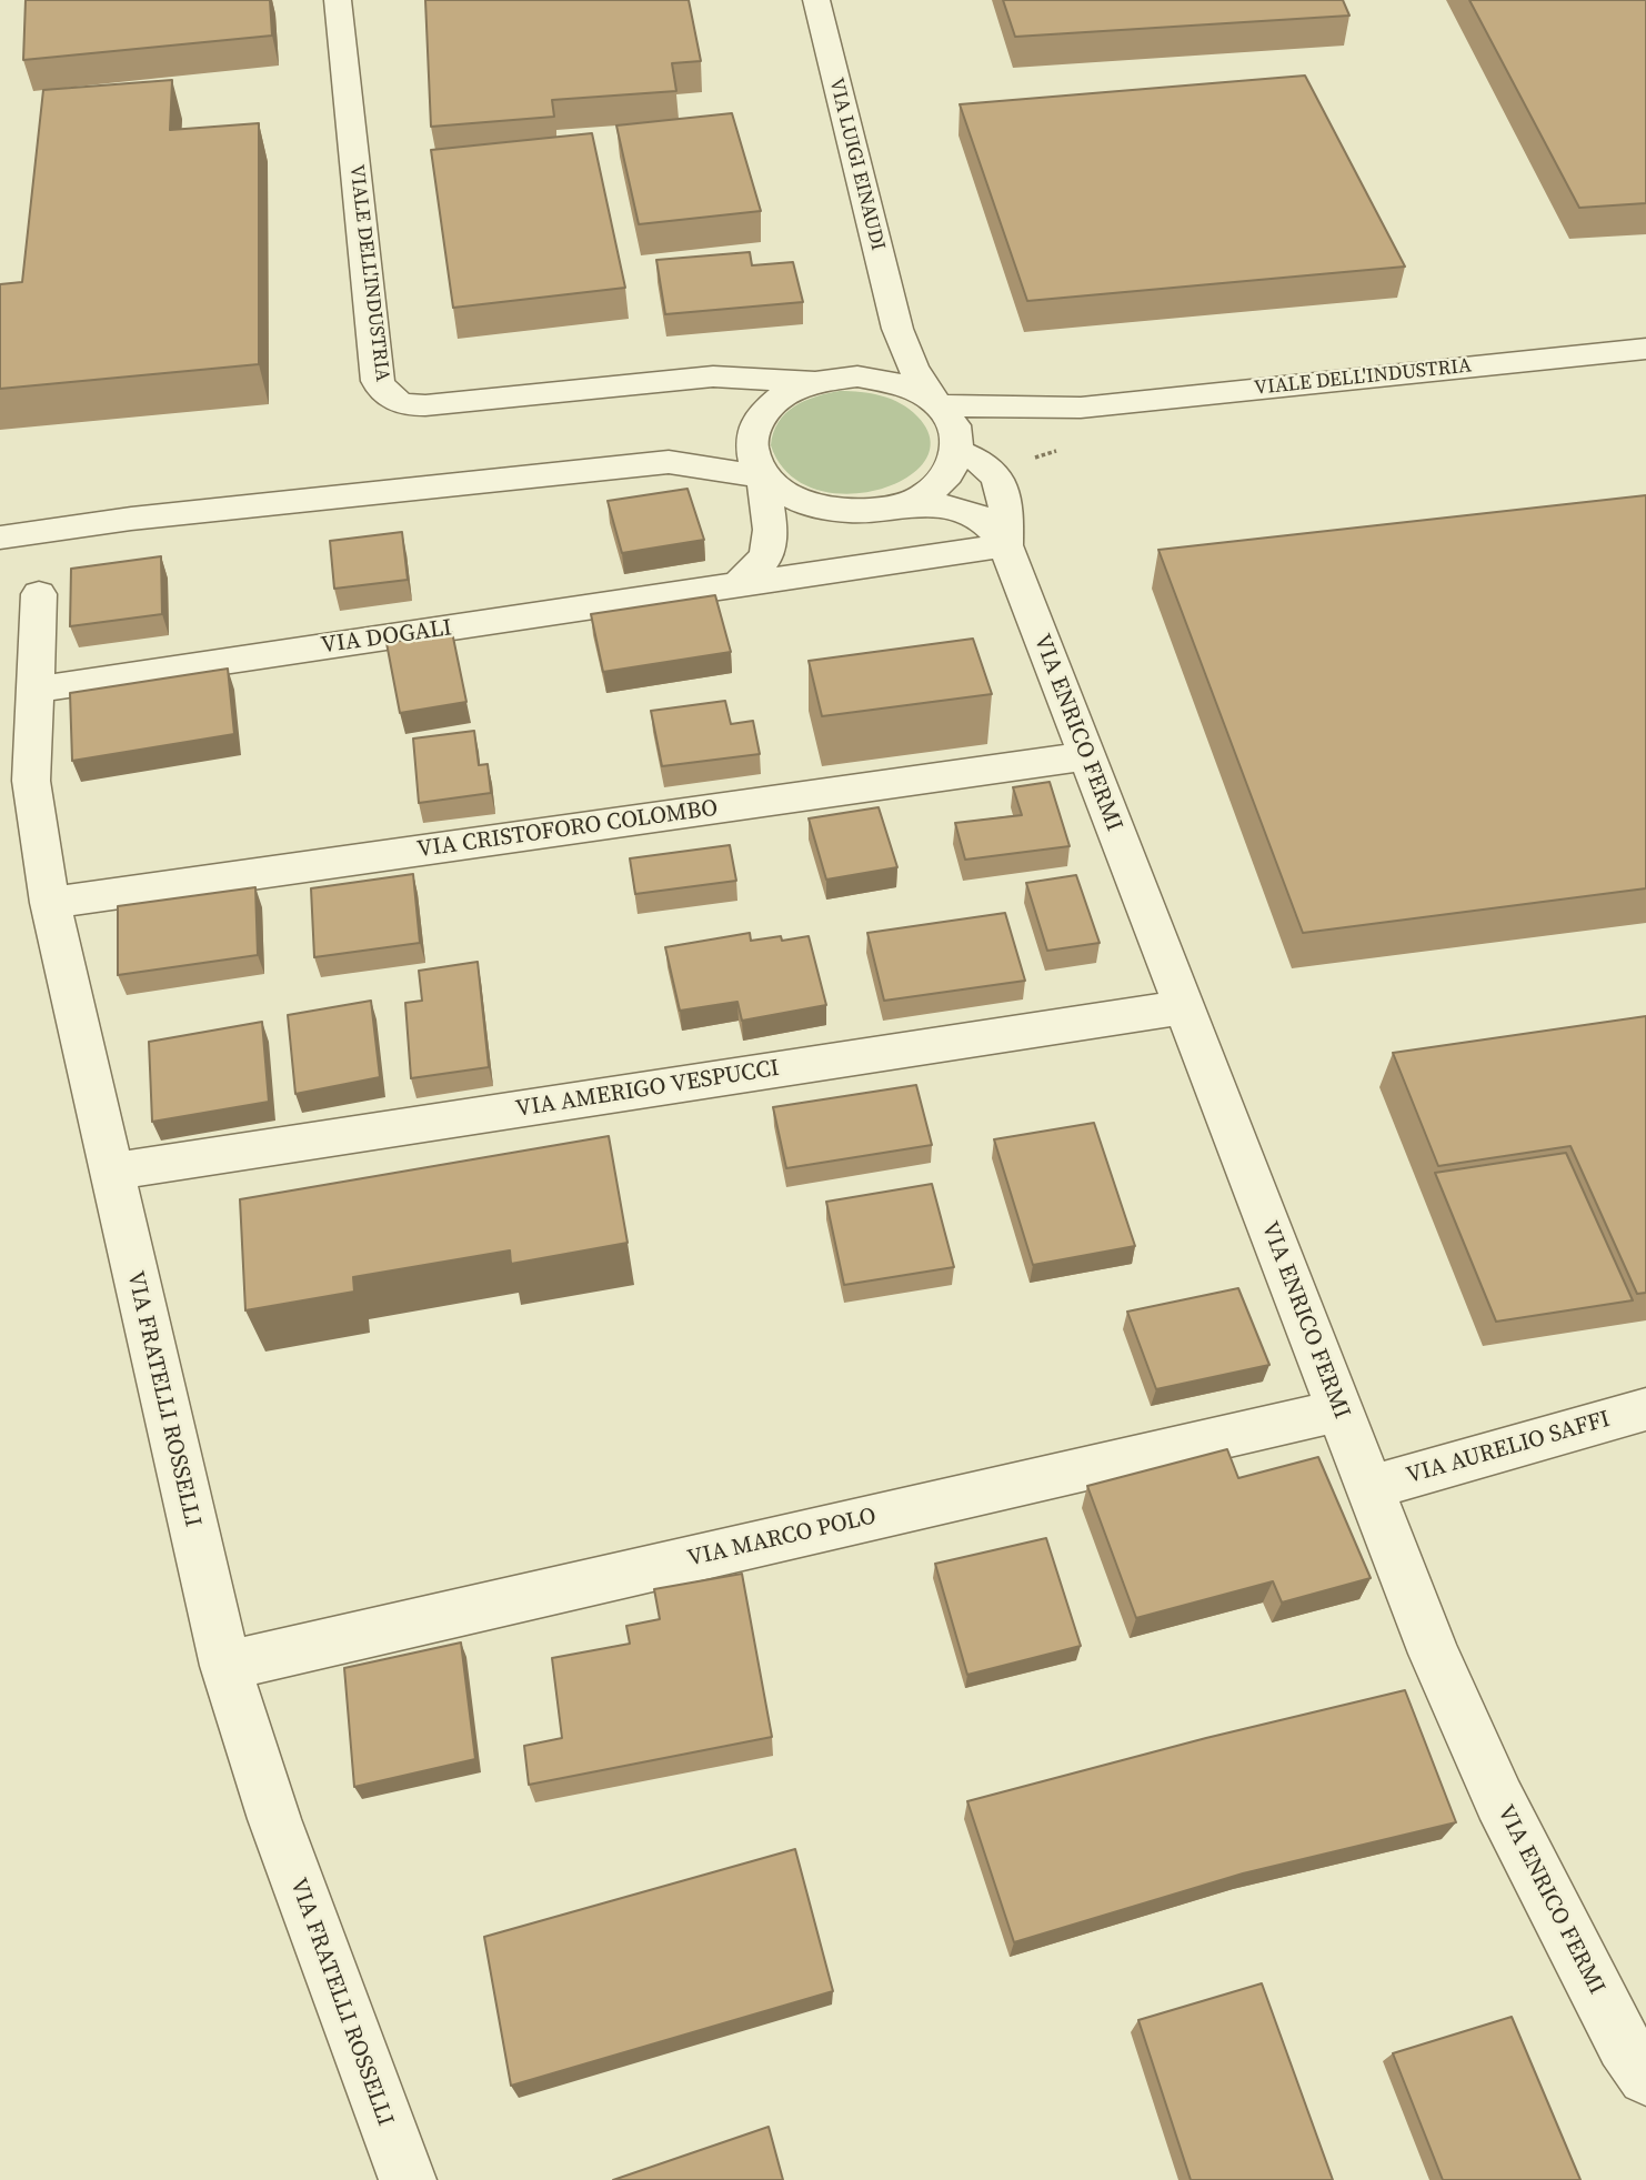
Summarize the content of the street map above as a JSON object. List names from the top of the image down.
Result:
{
  "streets": {
    "street": [
      "VIA LUIGI EINAUDI",
      "VIALE DELL'INDUSTRIA",
      "VIA DOGALI",
      "VIA ENRICO FERMI",
      "VIA CRISTOFORO COLOMBO",
      "VIA AMERIGO VESPUCCI",
      "VIA FRATELLI ROSSELLI",
      "VIA AURELIO SAFFI",
      "VIA MARCO POLO"
    ]
  },
  "crossings": [
    ["VIA LUIGI EINAUDI", "VIALE DELL'INDUSTRIA"],
    ["VIA LUIGI EINAUDI", "VIA ENRICO FERMI"],
    ["VIALE DELL'INDUSTRIA", "VIA ENRICO FERMI"],
    ["VIA DOGALI", "VIA ENRICO FERMI"],
    ["VIA DOGALI", "VIA FRATELLI ROSSELLI"],
    ["VIA ENRICO FERMI", "VIA CRISTOFORO COLOMBO"],
    ["VIA ENRICO FERMI", "VIA AMERIGO VESPUCCI"],
    ["VIA ENRICO FERMI", "VIA AURELIO SAFFI"],
    ["VIA ENRICO FERMI", "VIA MARCO POLO"],
    ["VIA CRISTOFORO COLOMBO", "VIA FRATELLI ROSSELLI"],
    ["VIA AMERIGO VESPUCCI", "VIA FRATELLI ROSSELLI"],
    ["VIA FRATELLI ROSSELLI", "VIA MARCO POLO"]
  ]
}
